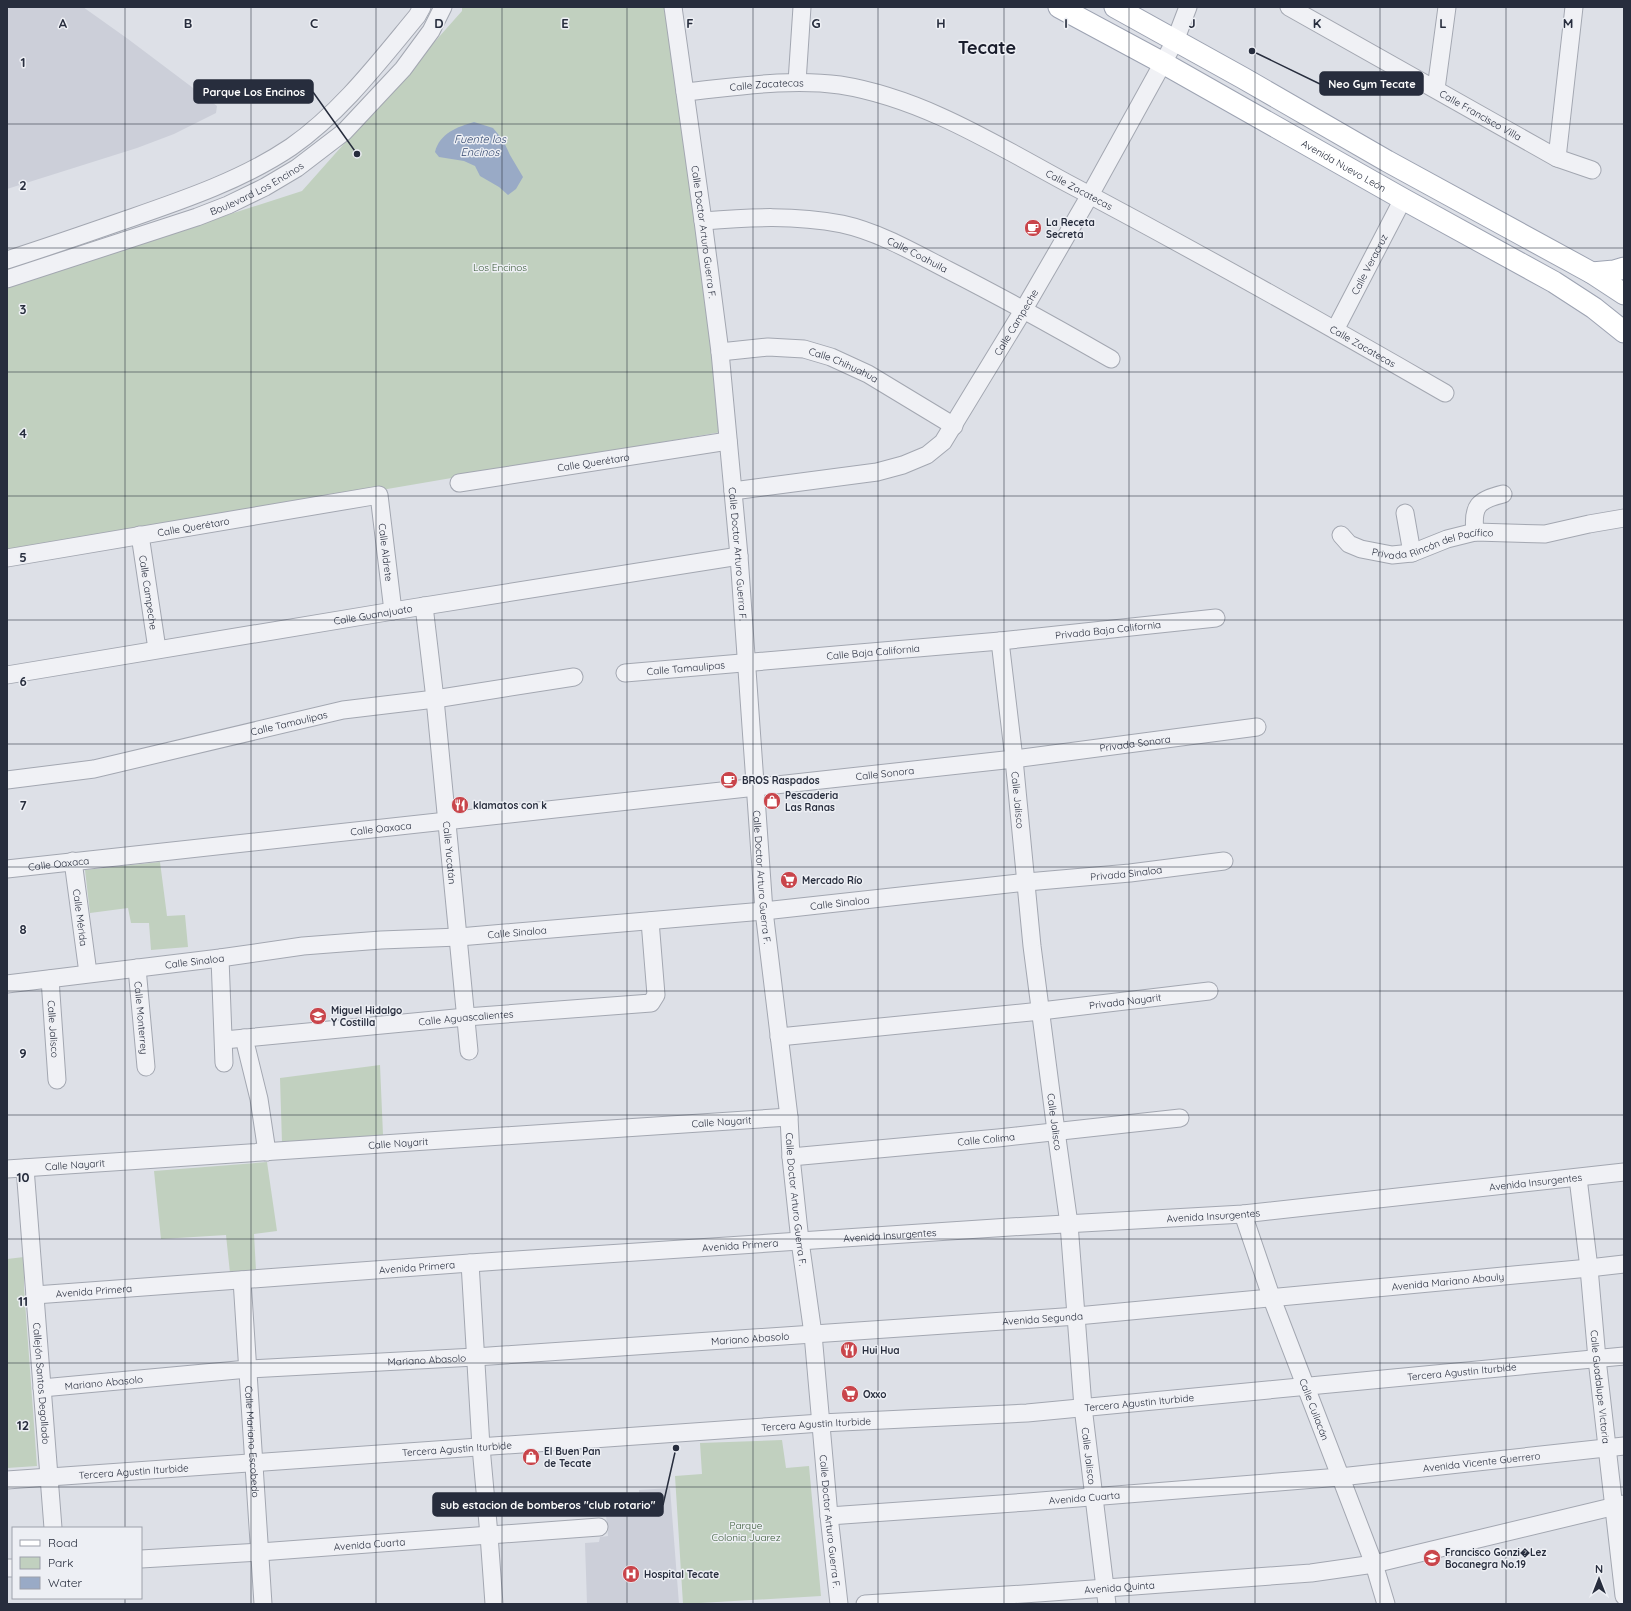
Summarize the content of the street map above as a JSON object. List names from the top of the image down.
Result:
{
  "streets": {
    "main road": ["Avenida Nuevo León"],
    "street": [
      "Calle Zacatecas",
      "Calle Francisco Villa",
      "Boulevard Los Encinos",
      "Calle Doctor Arturo Guerra F.",
      "Calle Coahuila",
      "Calle Veracruz",
      "Calle Campeche",
      "Calle Chihuahua",
      "Calle Querétaro",
      "Privada Rincón del Pacífico",
      "Calle Aldrete",
      "Calle Guanajuato",
      "Privada Baja California",
      "Calle Baja California",
      "Calle Tamaulipas",
      "Privada Sonora",
      "Calle Sonora",
      "Calle Jalisco",
      "Calle Oaxaca",
      "Calle Yucatán",
      "Privada Sinaloa",
      "Calle Sinaloa",
      "Calle Mérida",
      "Privada Nayarit",
      "Calle Aguascalientes",
      "Calle Monterrey",
      "Calle Nayarit",
      "Calle Colima",
      "Avenida Insurgentes",
      "Avenida Primera",
      "Avenida Mariano Abauly",
      "Avenida Segunda",
      "Mariano Abasolo",
      "Tercera Agustin Iturbide",
      "Callejón Santos Degollado",
      "Calle Guadalupe Victoria",
      "Calle Culiacán",
      "Calle Mariano Escobedo",
      "Avenida Vicente Guerrero",
      "Avenida Cuarta",
      "Avenida Quinta"
    ]
  },
  "crossings": [
    ["Calle Zacatecas", "Calle Doctor Arturo Guerra F."],
    ["Calle Zacatecas", "Calle Veracruz"],
    ["Calle Zacatecas", "Calle Campeche"],
    ["Avenida Nuevo León", "Calle Veracruz"],
    ["Avenida Nuevo León", "Calle Campeche"],
    ["Calle Doctor Arturo Guerra F.", "Calle Coahuila"],
    ["Calle Doctor Arturo Guerra F.", "Calle Campeche"],
    ["Calle Doctor Arturo Guerra F.", "Calle Chihuahua"],
    ["Calle Doctor Arturo Guerra F.", "Calle Querétaro"],
    ["Calle Doctor Arturo Guerra F.", "Calle Guanajuato"],
    ["Calle Doctor Arturo Guerra F.", "Calle Baja California"],
    ["Calle Doctor Arturo Guerra F.", "Calle Tamaulipas"],
    ["Calle Doctor Arturo Guerra F.", "Calle Sonora"],
    ["Calle Doctor Arturo Guerra F.", "Calle Oaxaca"],
    ["Calle Doctor Arturo Guerra F.", "Calle Sinaloa"],
    ["Calle Doctor Arturo Guerra F.", "Calle Nayarit"],
    ["Calle Doctor Arturo Guerra F.", "Calle Colima"],
    ["Calle Doctor Arturo Guerra F.", "Avenida Insurgentes"],
    ["Calle Doctor Arturo Guerra F.", "Avenida Primera"],
    ["Calle Doctor Arturo Guerra F.", "Avenida Segunda"],
    ["Calle Doctor Arturo Guerra F.", "Mariano Abasolo"],
    ["Calle Doctor Arturo Guerra F.", "Tercera Agustin Iturbide"],
    ["Calle Doctor Arturo Guerra F.", "Avenida Cuarta"],
    ["Calle Coahuila", "Calle Campeche"],
    ["Calle Campeche", "Calle Chihuahua"],
    ["Calle Campeche", "Calle Querétaro"],
    ["Calle Campeche", "Calle Guanajuato"],
    ["Calle Querétaro", "Calle Aldrete"],
    ["Calle Aldrete", "Calle Guanajuato"],
    ["Calle Guanajuato", "Calle Yucatán"],
    ["Privada Baja California", "Calle Baja California"],
    ["Privada Baja California", "Calle Jalisco"],
    ["Calle Baja California", "Calle Tamaulipas"],
    ["Calle Baja California", "Calle Jalisco"],
    ["Calle Tamaulipas", "Calle Yucatán"],
    ["Privada Sonora", "Calle Sonora"],
    ["Privada Sonora", "Calle Jalisco"],
    ["Calle Sonora", "Calle Jalisco"],
    ["Calle Sonora", "Calle Oaxaca"],
    ["Calle Jalisco", "Privada Sinaloa"],
    ["Calle Jalisco", "Calle Sinaloa"],
    ["Calle Jalisco", "Privada Nayarit"],
    ["Calle Jalisco", "Calle Colima"],
    ["Calle Jalisco", "Avenida Insurgentes"],
    ["Calle Jalisco", "Avenida Segunda"],
    ["Calle Jalisco", "Tercera Agustin Iturbide"],
    ["Calle Jalisco", "Avenida Cuarta"],
    ["Calle Jalisco", "Avenida Quinta"],
    ["Calle Oaxaca", "Calle Yucatán"],
    ["Calle Oaxaca", "Calle Mérida"],
    ["Calle Yucatán", "Calle Sinaloa"],
    ["Calle Yucatán", "Calle Aguascalientes"],
    ["Privada Sinaloa", "Calle Sinaloa"],
    ["Calle Sinaloa", "Calle Mérida"],
    ["Calle Sinaloa", "Calle Aguascalientes"],
    ["Calle Sinaloa", "Calle Monterrey"],
    ["Calle Nayarit", "Callejón Santos Degollado"],
    ["Avenida Insurgentes", "Avenida Primera"],
    ["Avenida Insurgentes", "Calle Guadalupe Victoria"],
    ["Avenida Insurgentes", "Calle Culiacán"],
    ["Avenida Primera", "Callejón Santos Degollado"],
    ["Avenida Primera", "Calle Mariano Escobedo"],
    ["Avenida Mariano Abauly", "Avenida Segunda"],
    ["Avenida Mariano Abauly", "Calle Guadalupe Victoria"],
    ["Avenida Mariano Abauly", "Calle Culiacán"],
    ["Avenida Segunda", "Mariano Abasolo"],
    ["Avenida Segunda", "Calle Culiacán"],
    ["Mariano Abasolo", "Callejón Santos Degollado"],
    ["Mariano Abasolo", "Calle Mariano Escobedo"],
    ["Tercera Agustin Iturbide", "Callejón Santos Degollado"],
    ["Tercera Agustin Iturbide", "Calle Guadalupe Victoria"],
    ["Tercera Agustin Iturbide", "Calle Culiacán"],
    ["Tercera Agustin Iturbide", "Calle Mariano Escobedo"],
    ["Calle Guadalupe Victoria", "Avenida Vicente Guerrero"],
    ["Calle Guadalupe Victoria", "Avenida Quinta"],
    ["Calle Culiacán", "Avenida Vicente Guerrero"],
    ["Calle Culiacán", "Avenida Cuarta"],
    ["Calle Culiacán", "Avenida Quinta"],
    ["Calle Mariano Escobedo", "Avenida Cuarta"],
    ["Avenida Vicente Guerrero", "Avenida Cuarta"]
  ],
  "districts": ["Tecate"],
  "water": ["Fuente los Encinos"],
  "parks": ["Los Encinos", "Parque Colonia Juarez"],
  "places": {
    "other": ["Neo Gym Tecate", "Parque Los Encinos", "sub estacion de bomberos \"club rotario\""],
    "cafe": ["La Receta Secreta", "BROS Raspados"],
    "shop": ["Pescaderia Las Ranas", "El Buen Pan de Tecate"],
    "restaurant": ["klamatos con k", "Hui Hua"],
    "supermarket": ["Mercado Río", "Oxxo"],
    "school or university": ["Miguel Hidalgo Y Costilla", "Francisco Gonzi�Lez Bocanegra No.19"],
    "hospital": ["Hospital Tecate"]
  },
  "legend": ["Road", "Park", "Water"],
  "north": "top",
  "grid": {
    "columns": [
      "A",
      "B",
      "C",
      "D",
      "E",
      "F",
      "G",
      "H",
      "I",
      "J",
      "K",
      "L",
      "M"
    ],
    "rows": [
      "1",
      "2",
      "3",
      "4",
      "5",
      "6",
      "7",
      "8",
      "9",
      "10",
      "11",
      "12"
    ]
  }
}
